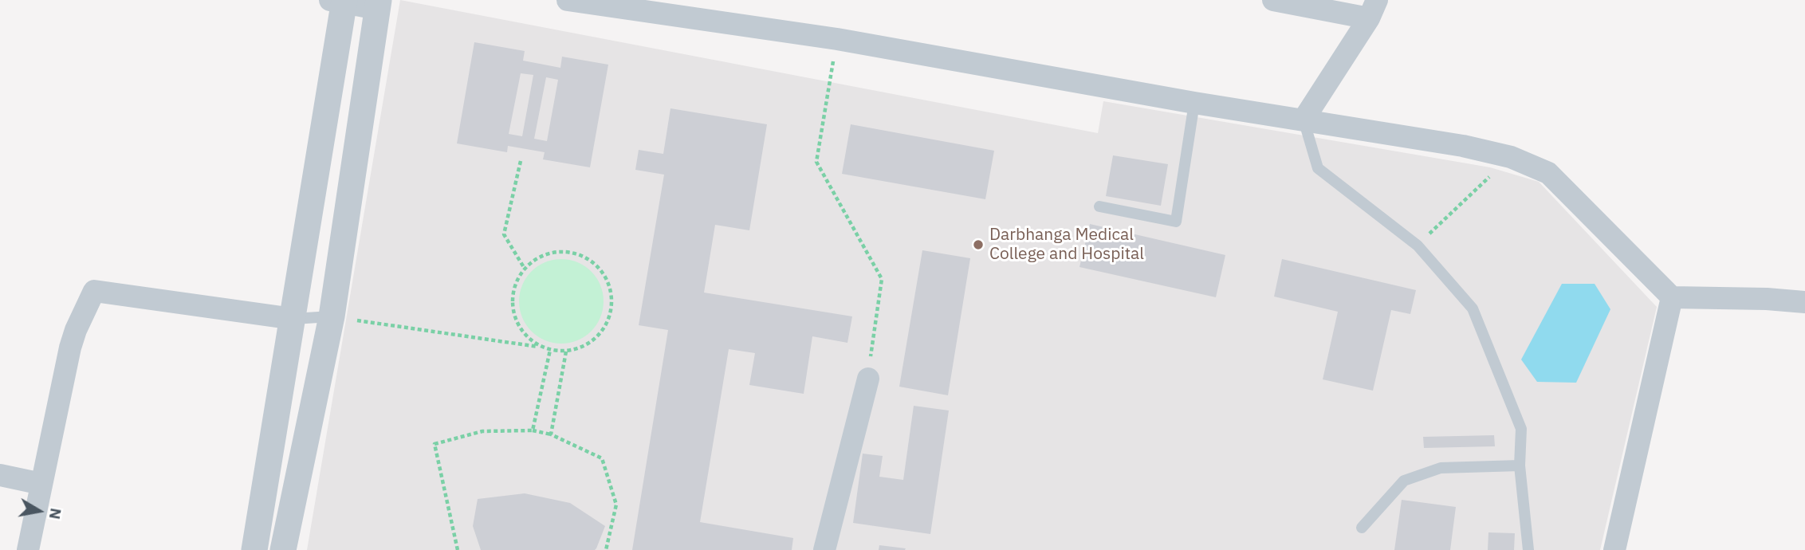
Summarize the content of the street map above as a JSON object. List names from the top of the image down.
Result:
{
  "places": ["Darbhanga Medical College and Hospital"],
  "north": "right"
}
